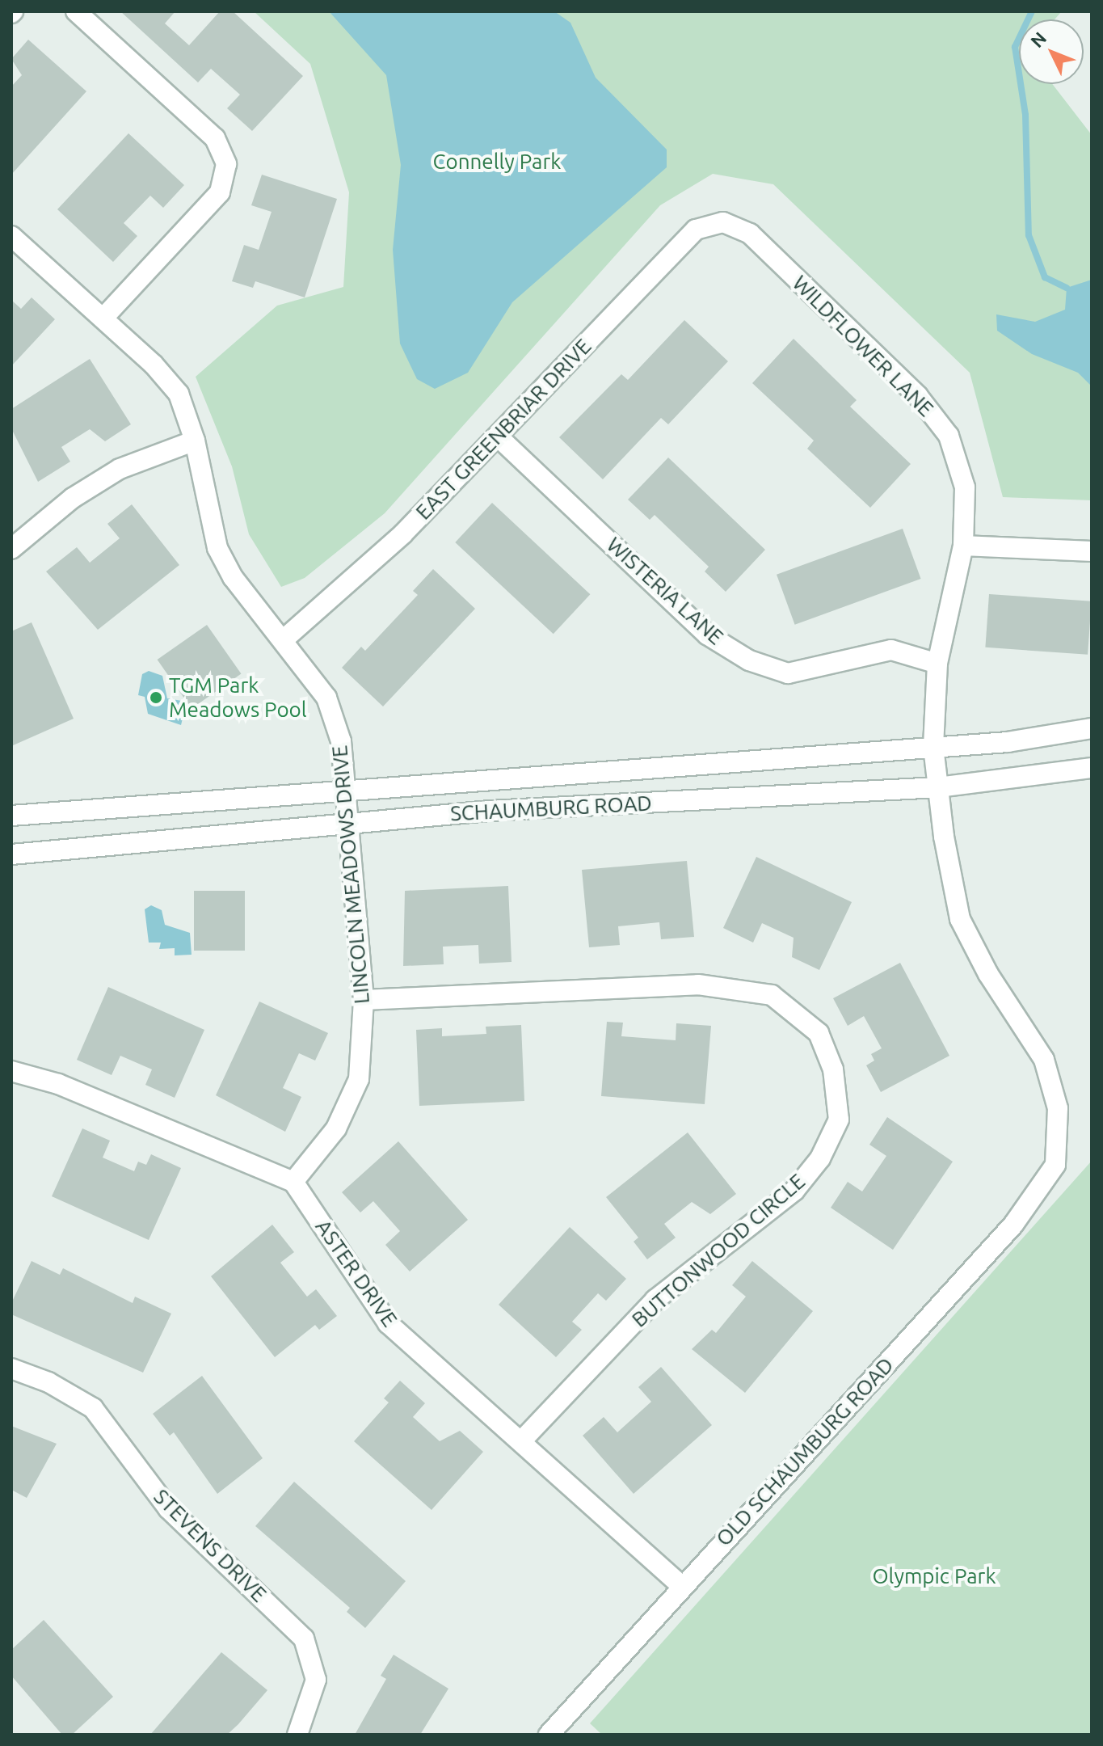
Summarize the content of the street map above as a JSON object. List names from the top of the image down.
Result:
{
  "streets": {
    "street": [
      "WILDFLOWER LANE",
      "EAST GREENBRIAR DRIVE",
      "WISTERIA LANE",
      "SCHAUMBURG ROAD",
      "LINCOLN MEADOWS DRIVE",
      "BUTTONWOOD CIRCLE",
      "ASTER DRIVE",
      "OLD SCHAUMBURG ROAD",
      "STEVENS DRIVE"
    ]
  },
  "crossings": [
    ["WILDFLOWER LANE", "EAST GREENBRIAR DRIVE"],
    ["WILDFLOWER LANE", "WISTERIA LANE"],
    ["WILDFLOWER LANE", "SCHAUMBURG ROAD"],
    ["WILDFLOWER LANE", "OLD SCHAUMBURG ROAD"],
    ["EAST GREENBRIAR DRIVE", "WISTERIA LANE"],
    ["EAST GREENBRIAR DRIVE", "LINCOLN MEADOWS DRIVE"],
    ["SCHAUMBURG ROAD", "LINCOLN MEADOWS DRIVE"],
    ["LINCOLN MEADOWS DRIVE", "BUTTONWOOD CIRCLE"],
    ["LINCOLN MEADOWS DRIVE", "ASTER DRIVE"],
    ["BUTTONWOOD CIRCLE", "ASTER DRIVE"],
    ["ASTER DRIVE", "OLD SCHAUMBURG ROAD"]
  ],
  "parks": ["Connelly Park", "Olympic Park"],
  "places": ["TGM Park Meadows Pool"],
  "north": "top left"
}
